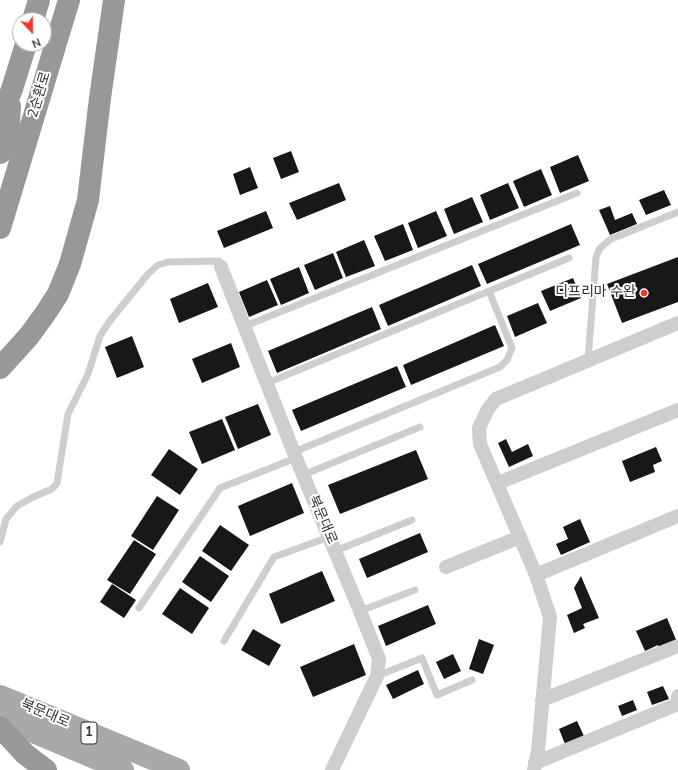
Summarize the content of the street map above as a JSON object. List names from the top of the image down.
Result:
{
  "streets": {
    "highway": ["2순환로"],
    "main road": ["북문대로", "1"]
  },
  "places": ["디프리마 수완"],
  "north": "bottom"
}
